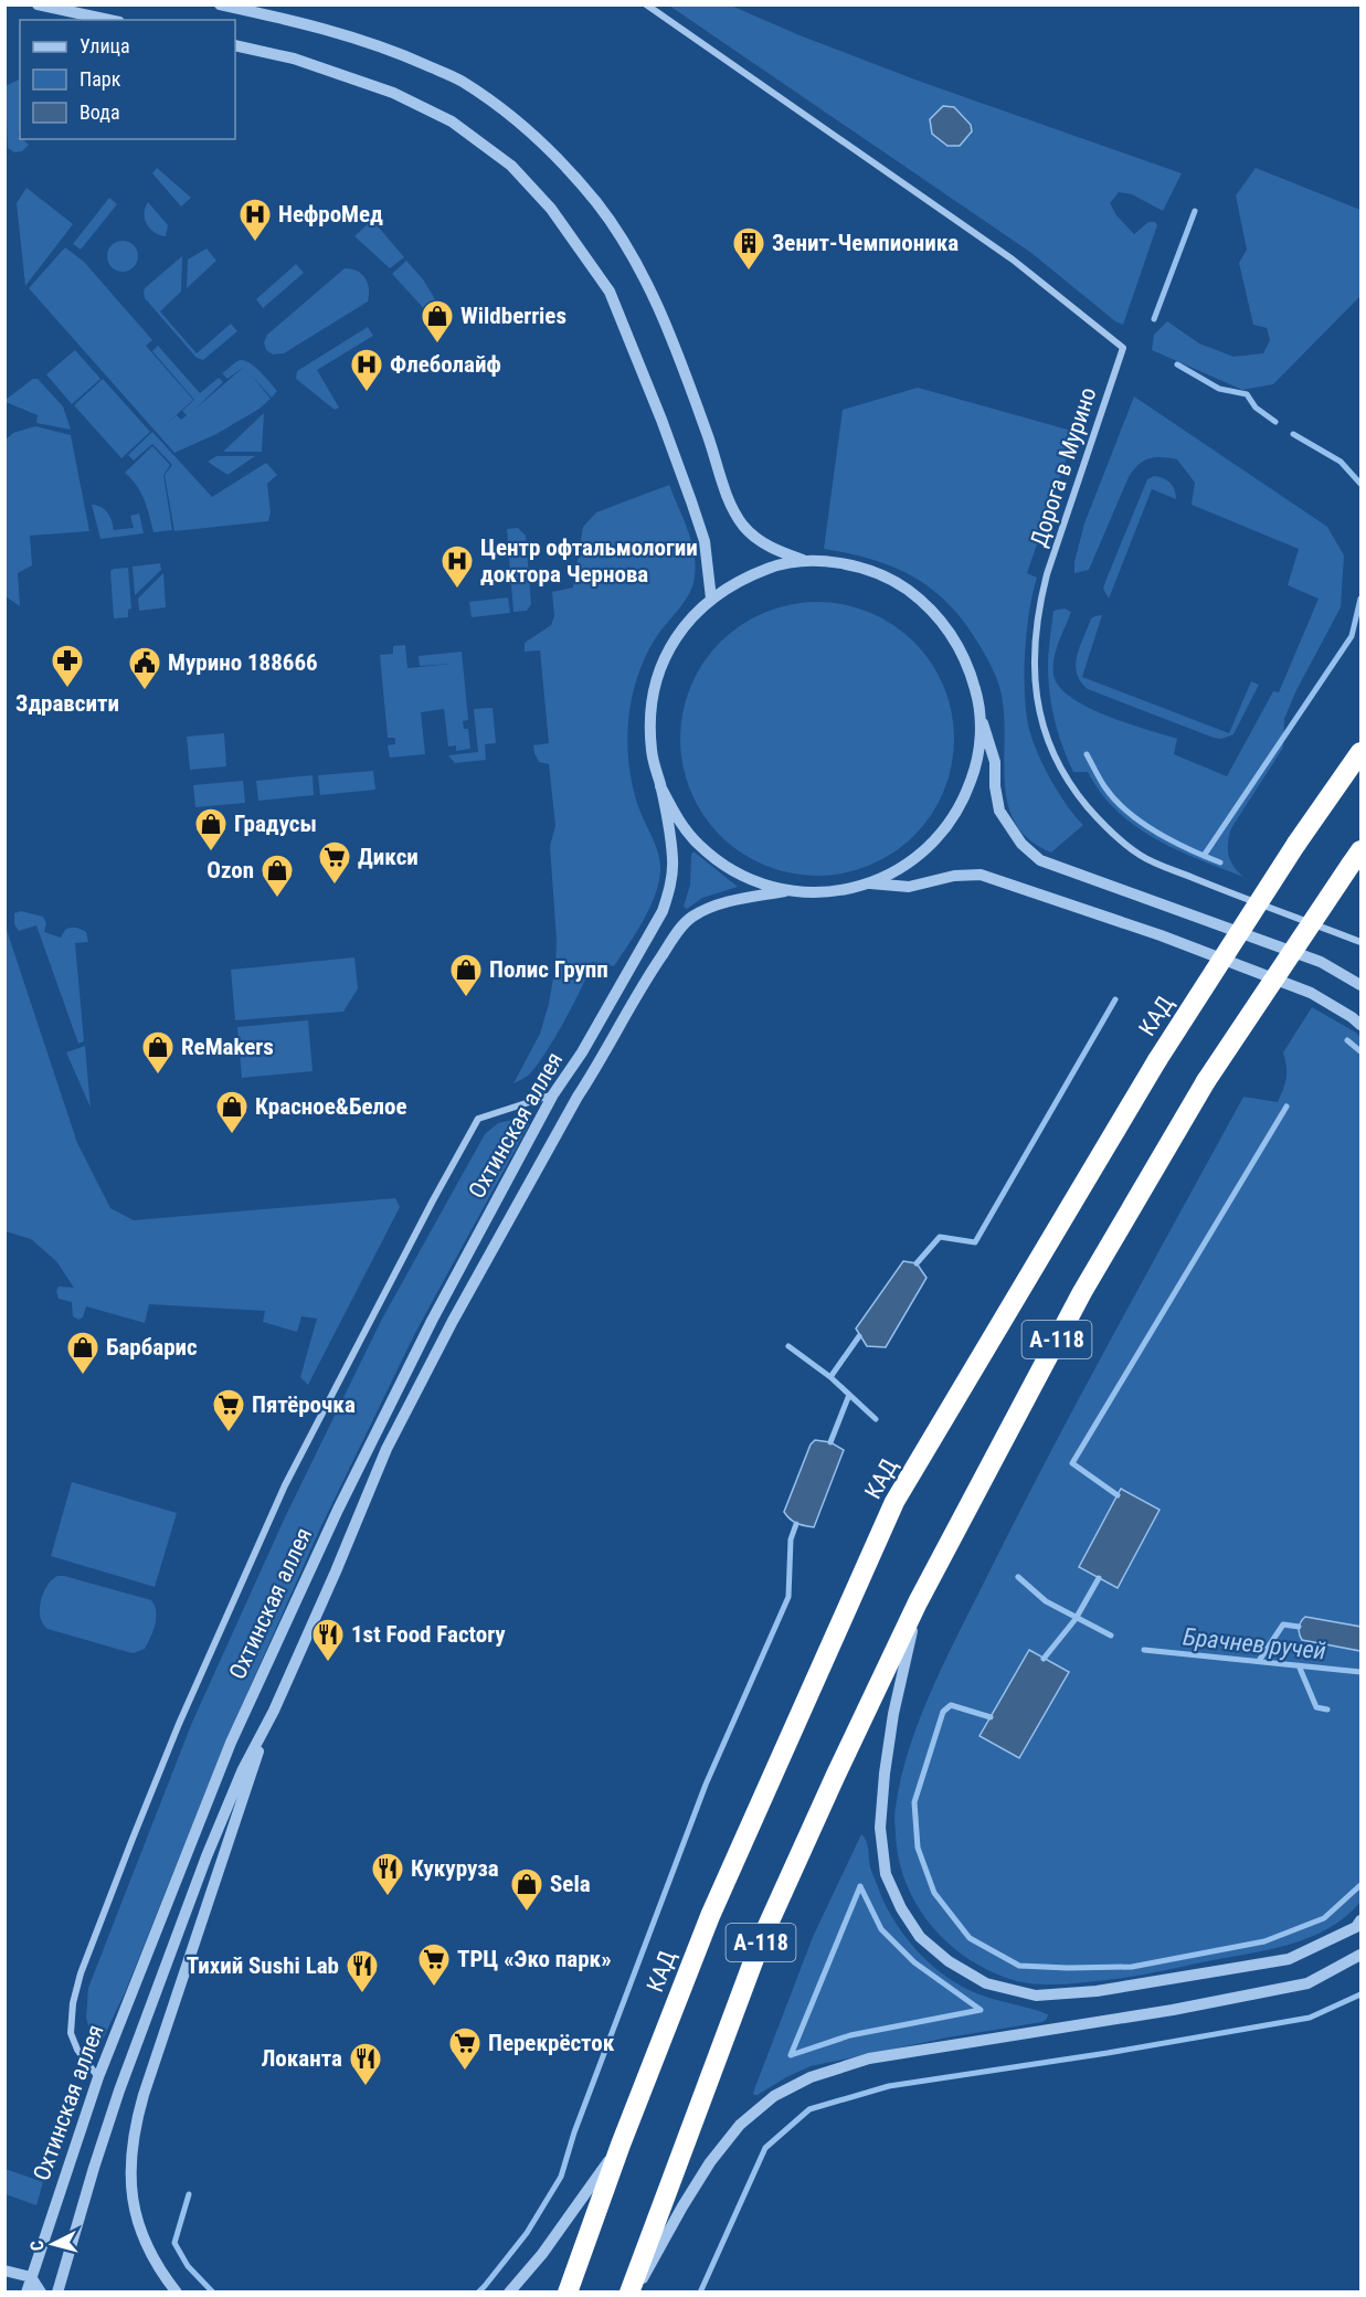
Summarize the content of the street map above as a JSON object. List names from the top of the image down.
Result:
{
  "streets": {
    "highway": ["КАД", "А-118"],
    "street": ["Дорога в Мурино", "Охтинская аллея"]
  },
  "water": ["Брачнев ручей"],
  "places": {
    "hospital": ["НефроМед", "Флеболайф", "Центр офтальмологии доктора Чернова"],
    "building": ["Зенит-Чемпионика"],
    "shop": [
      "Wildberries",
      "Градусы",
      "Ozon",
      "Полис Групп",
      "ReMakers",
      "Красное&Белое",
      "Барбарис",
      "Sela"
    ],
    "pharmacy": ["Здравсити"],
    "public building": ["Мурино 188666"],
    "supermarket": [
      "Дикси",
      "Пятёрочка",
      "ТРЦ «Эко парк»",
      "Перекрёсток"
    ],
    "restaurant": [
      "1st Food Factory",
      "Кукуруза",
      "Тихий Sushi Lab",
      "Локанта"
    ]
  },
  "legend": ["Улица", "Парк", "Вода"],
  "north": "left"
}
